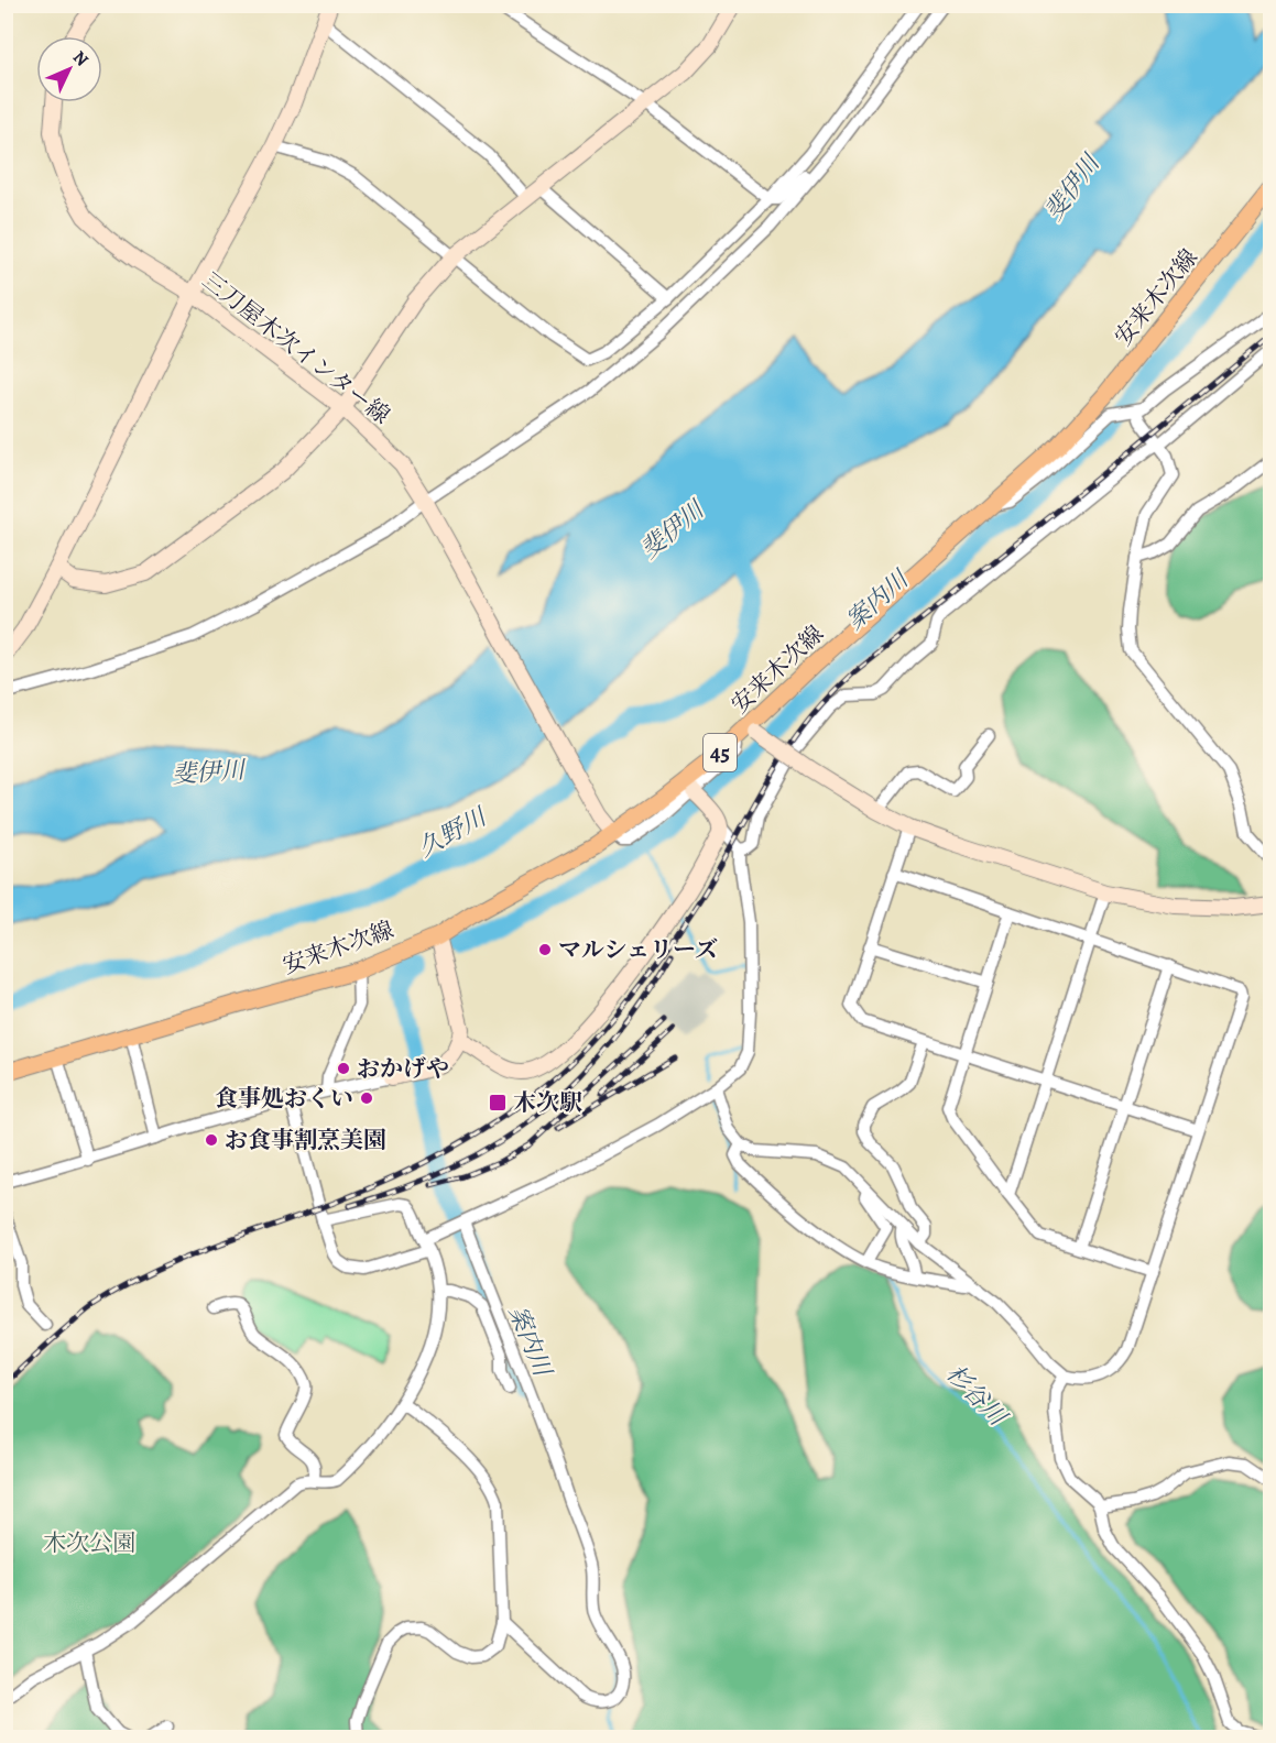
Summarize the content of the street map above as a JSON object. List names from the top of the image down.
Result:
{
  "streets": {
    "main road": ["安来木次線", "45"],
    "street": ["三刀屋木次インター線"]
  },
  "crossings": [
    ["安来木次線", "三刀屋木次インター線"]
  ],
  "water": [
    "斐伊川",
    "案内川",
    "久野川",
    "杉谷川"
  ],
  "parks": ["木次公園"],
  "places": {
    "other": [
      "マルシェリーズ",
      "おかげや",
      "食事処おくい",
      "お食事割烹美園"
    ],
    "transit": ["木次駅"]
  },
  "north": "top right"
}
